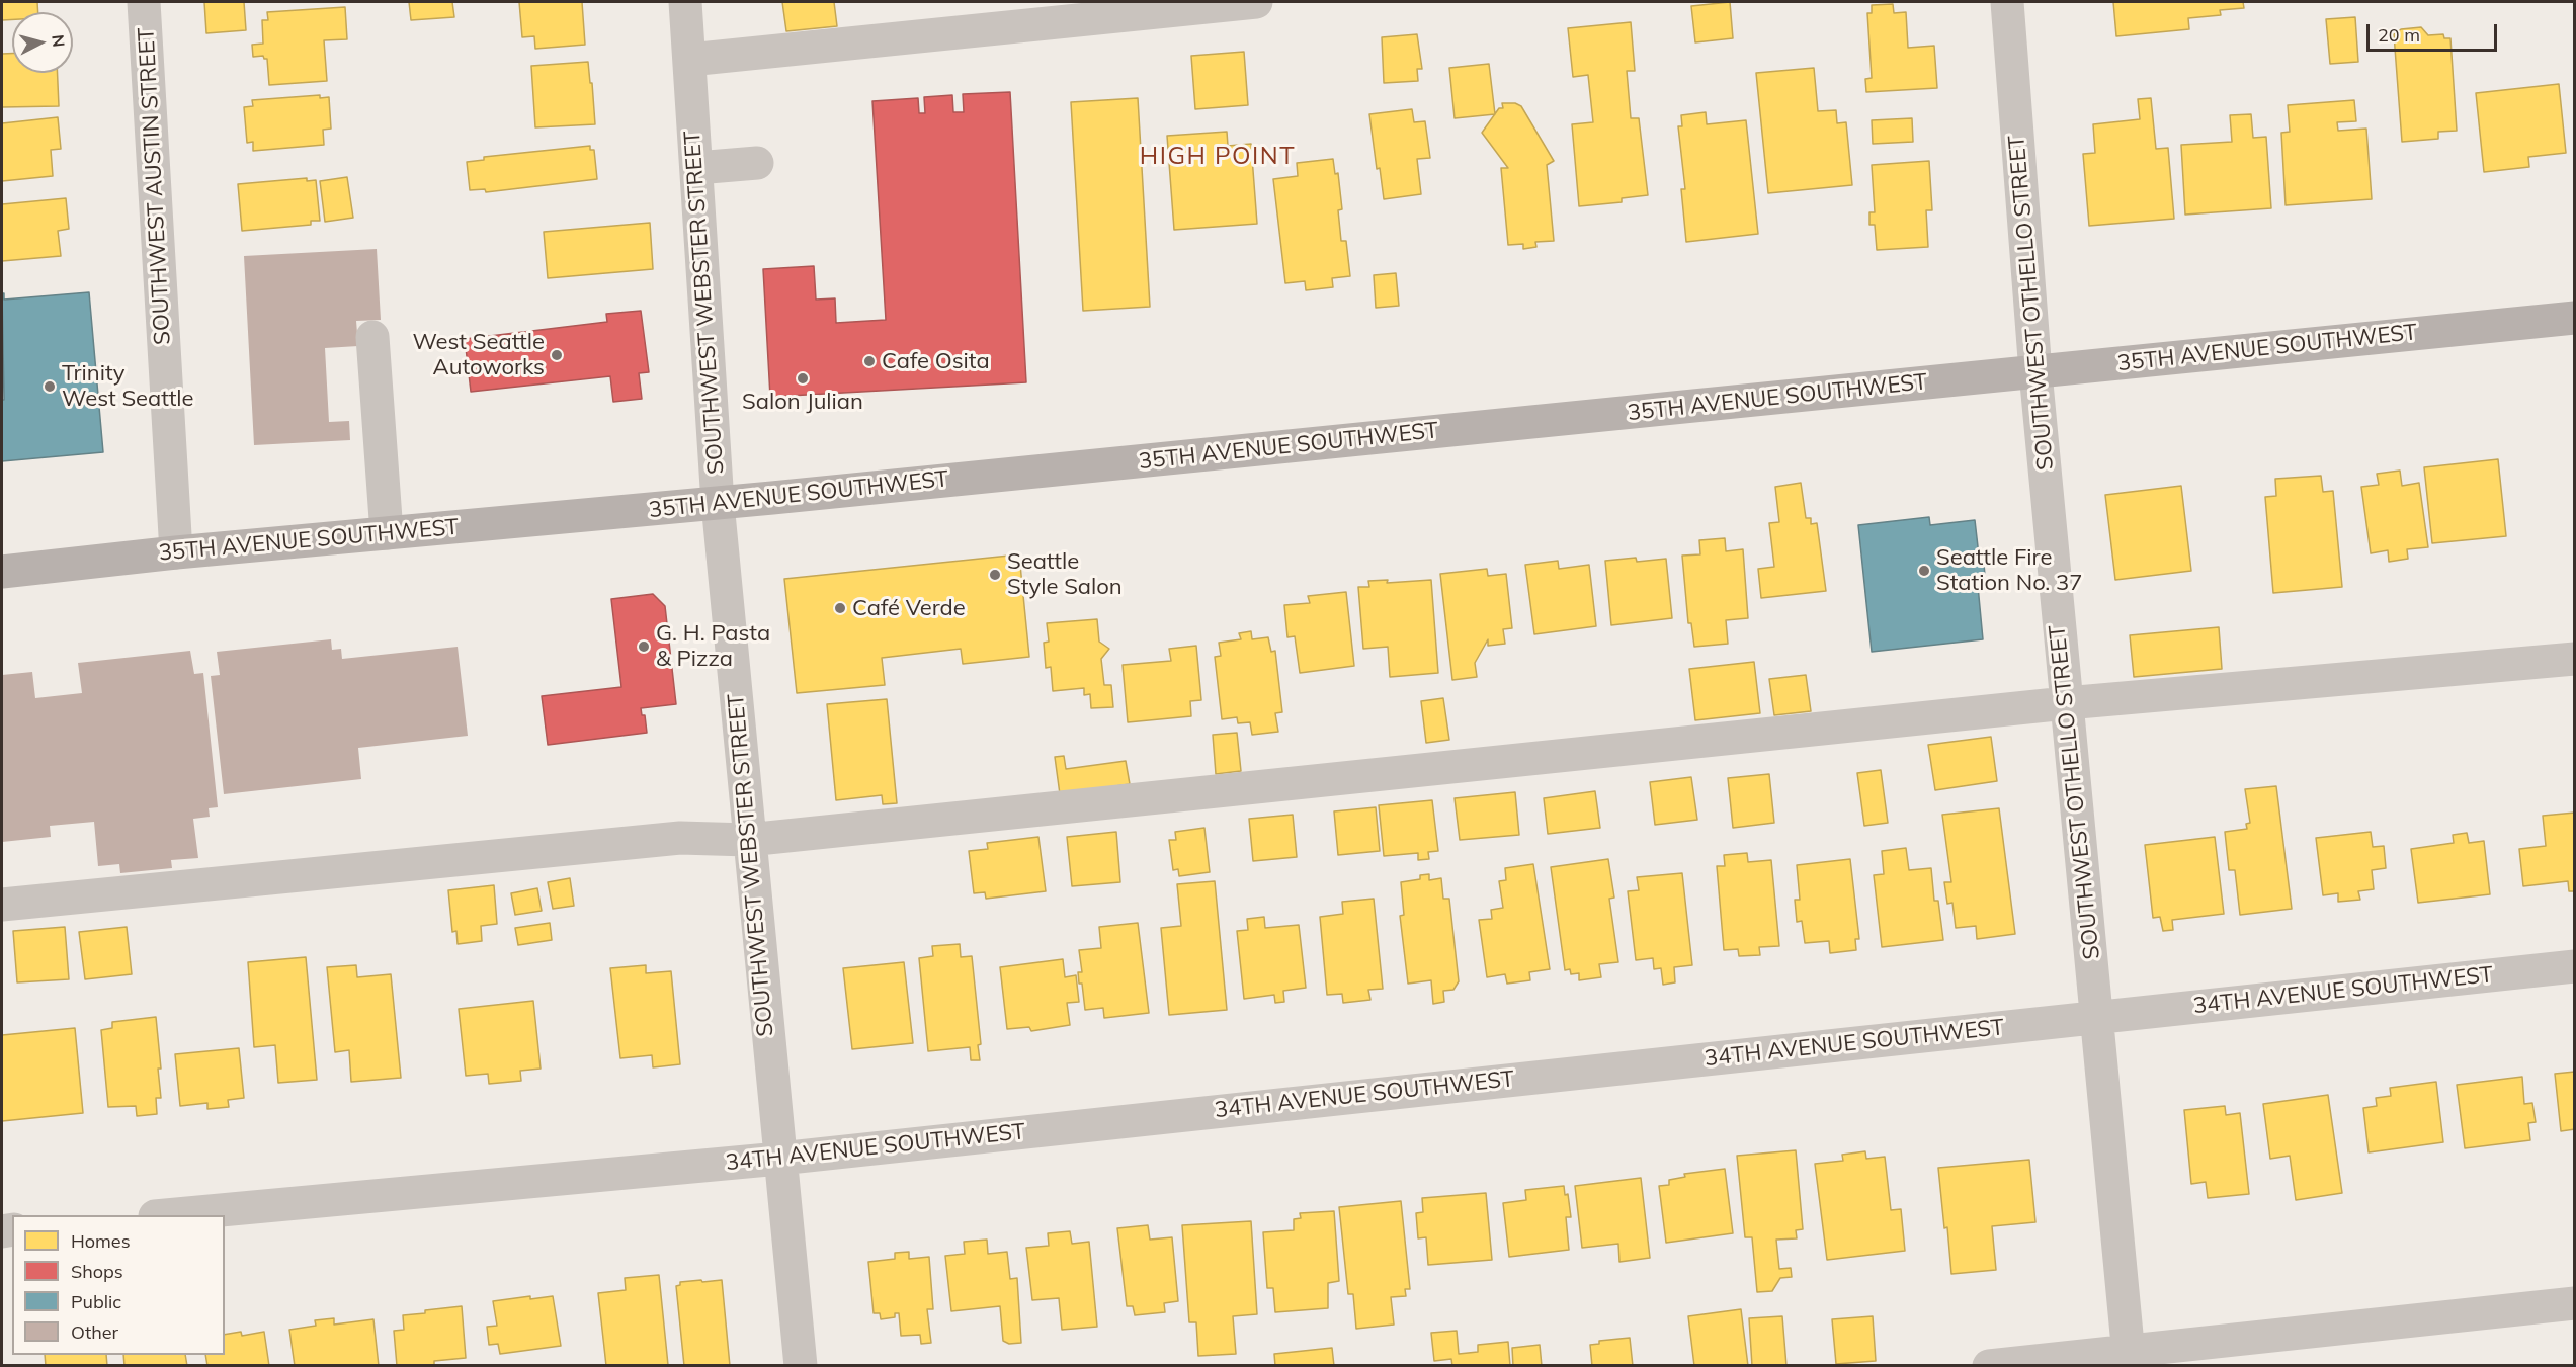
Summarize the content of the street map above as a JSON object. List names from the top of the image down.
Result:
{
  "streets": {
    "main road": ["35TH AVENUE SOUTHWEST"],
    "street": [
      "SOUTHWEST AUSTIN STREET",
      "SOUTHWEST WEBSTER STREET",
      "SOUTHWEST OTHELLO STREET",
      "34TH AVENUE SOUTHWEST"
    ]
  },
  "crossings": [
    ["SOUTHWEST AUSTIN STREET", "35TH AVENUE SOUTHWEST"],
    ["SOUTHWEST WEBSTER STREET", "35TH AVENUE SOUTHWEST"],
    ["SOUTHWEST WEBSTER STREET", "34TH AVENUE SOUTHWEST"],
    ["SOUTHWEST OTHELLO STREET", "35TH AVENUE SOUTHWEST"],
    ["SOUTHWEST OTHELLO STREET", "34TH AVENUE SOUTHWEST"]
  ],
  "districts": ["HIGH POINT"],
  "places": [
    "West Seattle Autoworks",
    "Cafe Osita",
    "Salon Julian",
    "Trinity West Seattle",
    "Seattle Fire Station No. 37",
    "Seattle Style Salon",
    "Café Verde",
    "G. H. Pasta & Pizza"
  ],
  "legend": [
    "Homes",
    "Shops",
    "Public",
    "Other"
  ],
  "scale_bar": "20 m",
  "north": "right"
}
